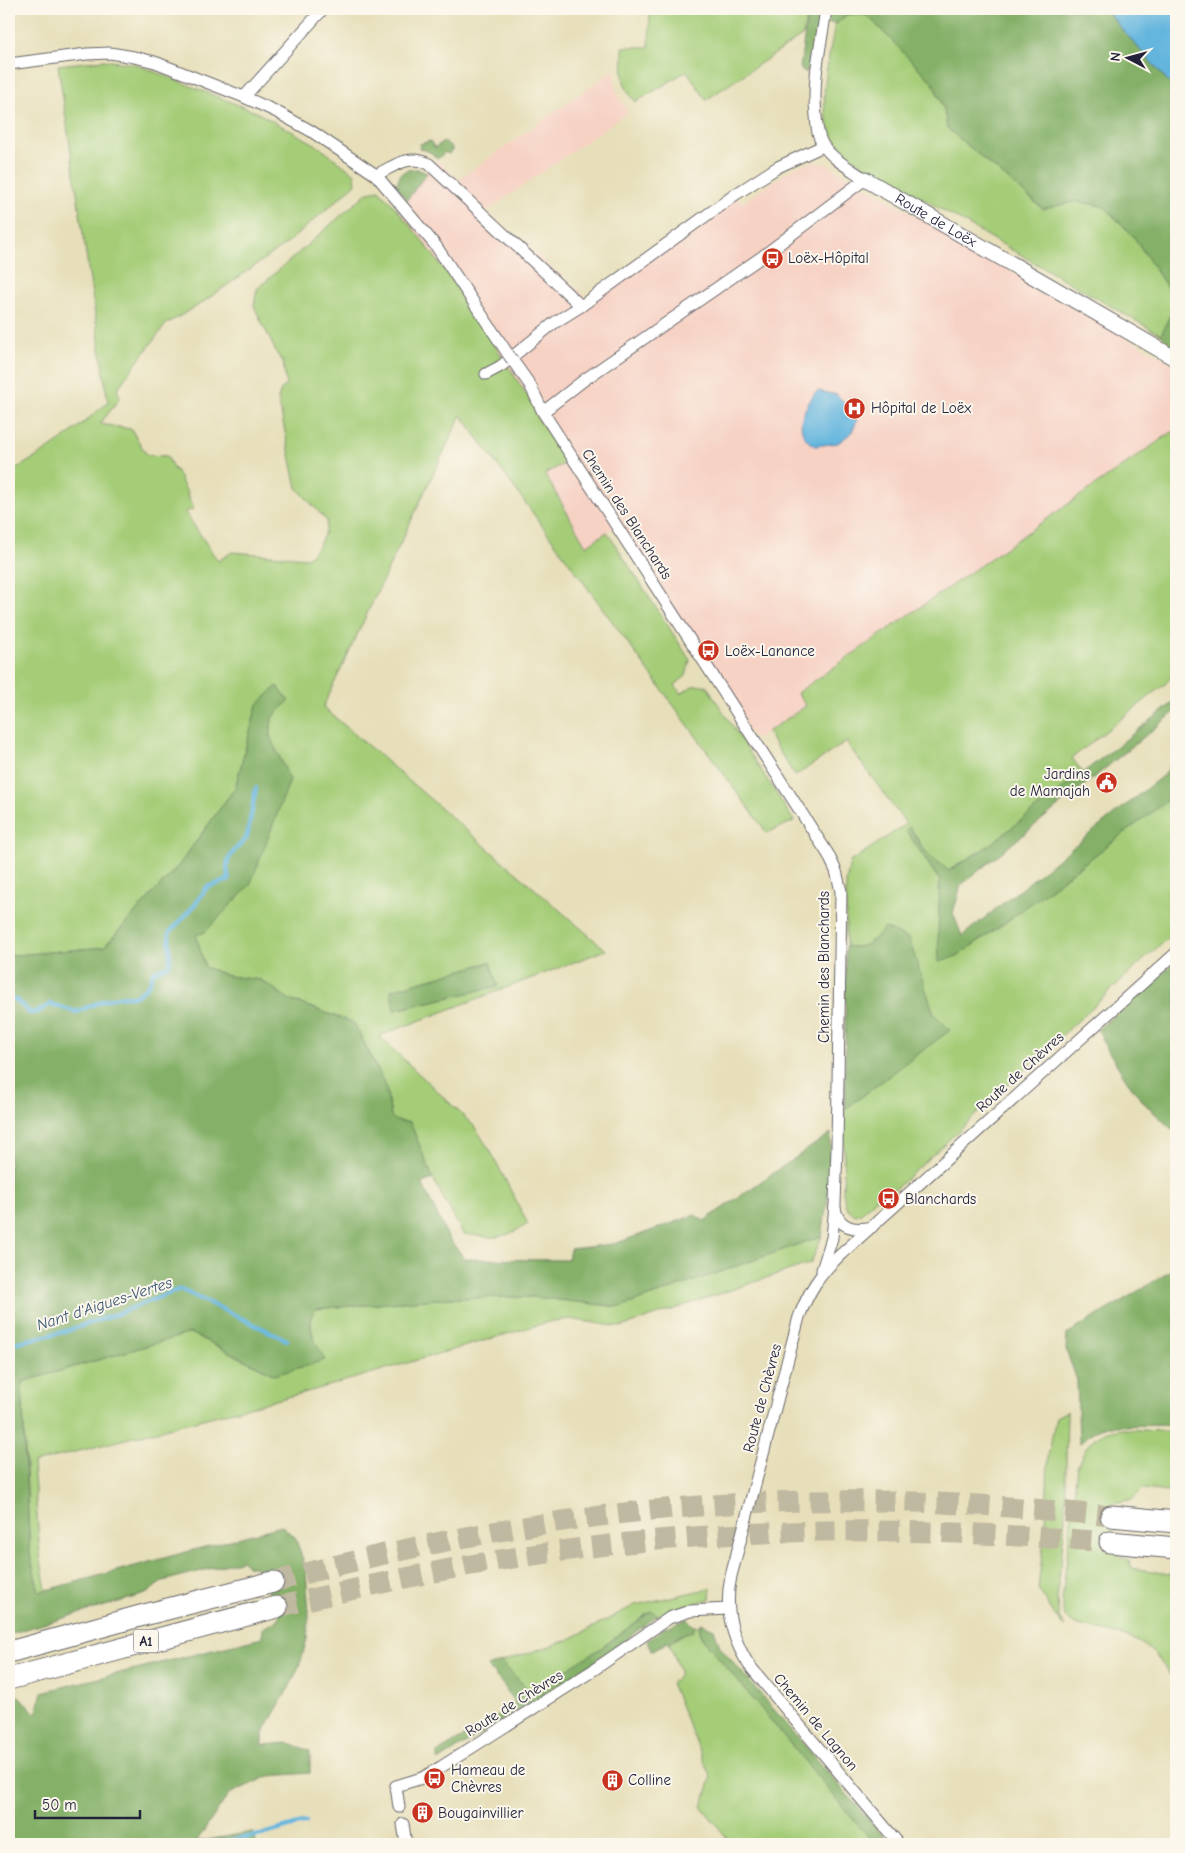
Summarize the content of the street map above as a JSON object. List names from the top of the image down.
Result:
{
  "streets": {
    "highway": ["A1"],
    "street": [
      "Route de Loëx",
      "Chemin des Blanchards",
      "Route de Chèvres",
      "Chemin de Lagnon"
    ]
  },
  "crossings": [
    ["Chemin des Blanchards", "Route de Chèvres"],
    ["Route de Chèvres", "Chemin de Lagnon"]
  ],
  "water": ["Nant d'Aigues-Vertes"],
  "places": {
    "bus stop": [
      "Loëx-Hôpital",
      "Loëx-Lanance",
      "Blanchards",
      "Hameau de Chèvres"
    ],
    "hospital": ["Hôpital de Loëx"],
    "public building": ["Jardins de Mamajah"],
    "building": ["Colline", "Bougainvillier"]
  },
  "scale_bar": "50 m",
  "north": "left"
}
